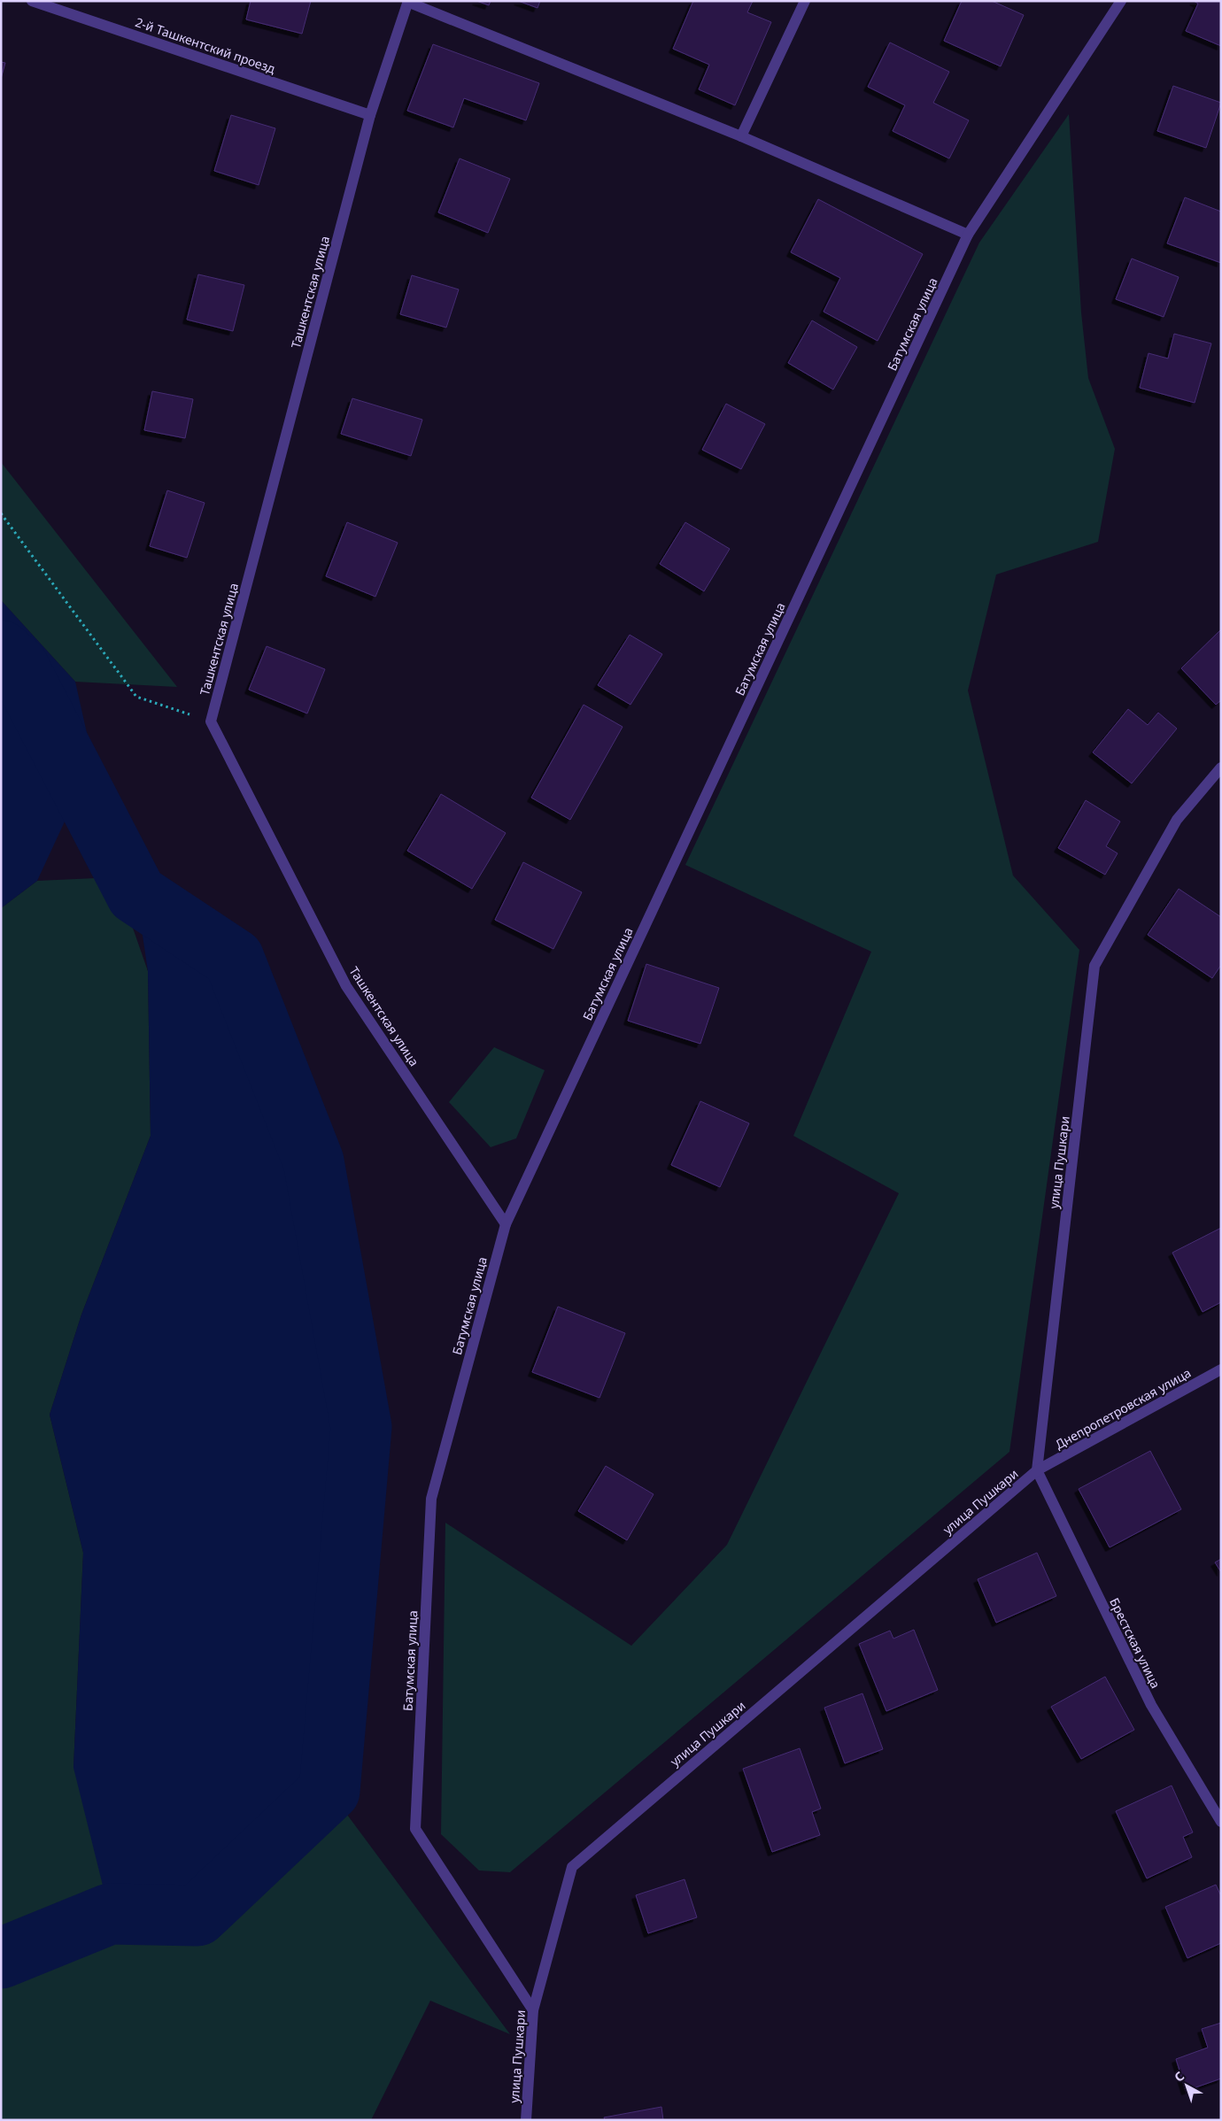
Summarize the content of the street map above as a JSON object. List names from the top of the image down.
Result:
{
  "streets": {
    "street": [
      "2-й Ташкентский проезд",
      "Ташкентская улица",
      "Батумская улица",
      "улица Пушкари",
      "Днепропетровская улица",
      "Брестская улица"
    ]
  },
  "crossings": [
    ["2-й Ташкентский проезд", "Ташкентская улица"],
    ["Ташкентская улица", "Батумская улица"],
    ["Батумская улица", "улица Пушкари"],
    ["улица Пушкари", "Днепропетровская улица"],
    ["улица Пушкари", "Брестская улица"],
    ["Днепропетровская улица", "Брестская улица"]
  ],
  "north": "top left"
}
